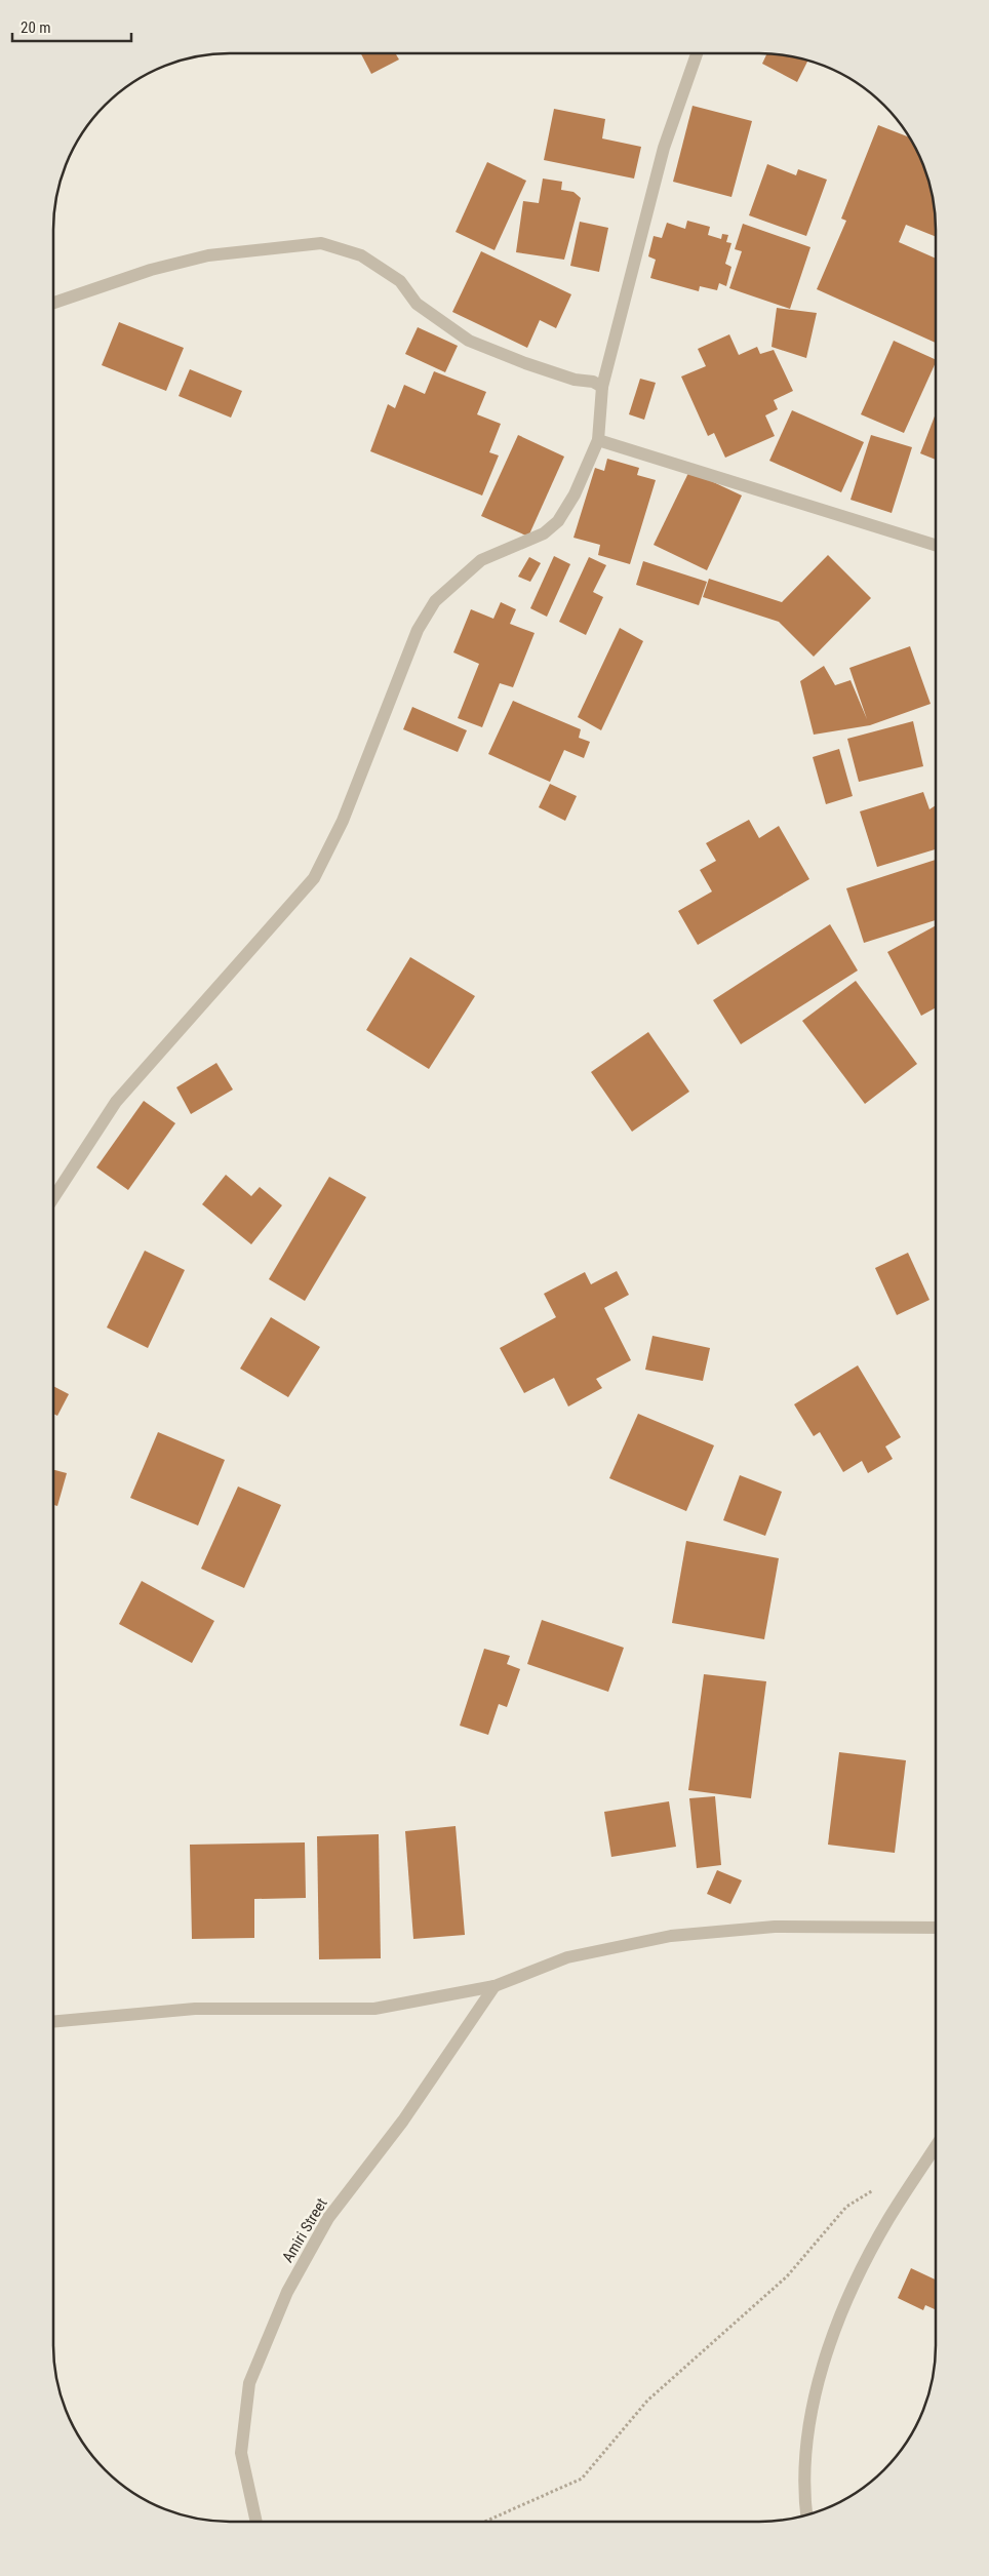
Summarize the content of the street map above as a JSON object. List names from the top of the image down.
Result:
{
  "streets": {
    "street": ["Amiri Street"]
  },
  "scale_bar": "20 m"
}
